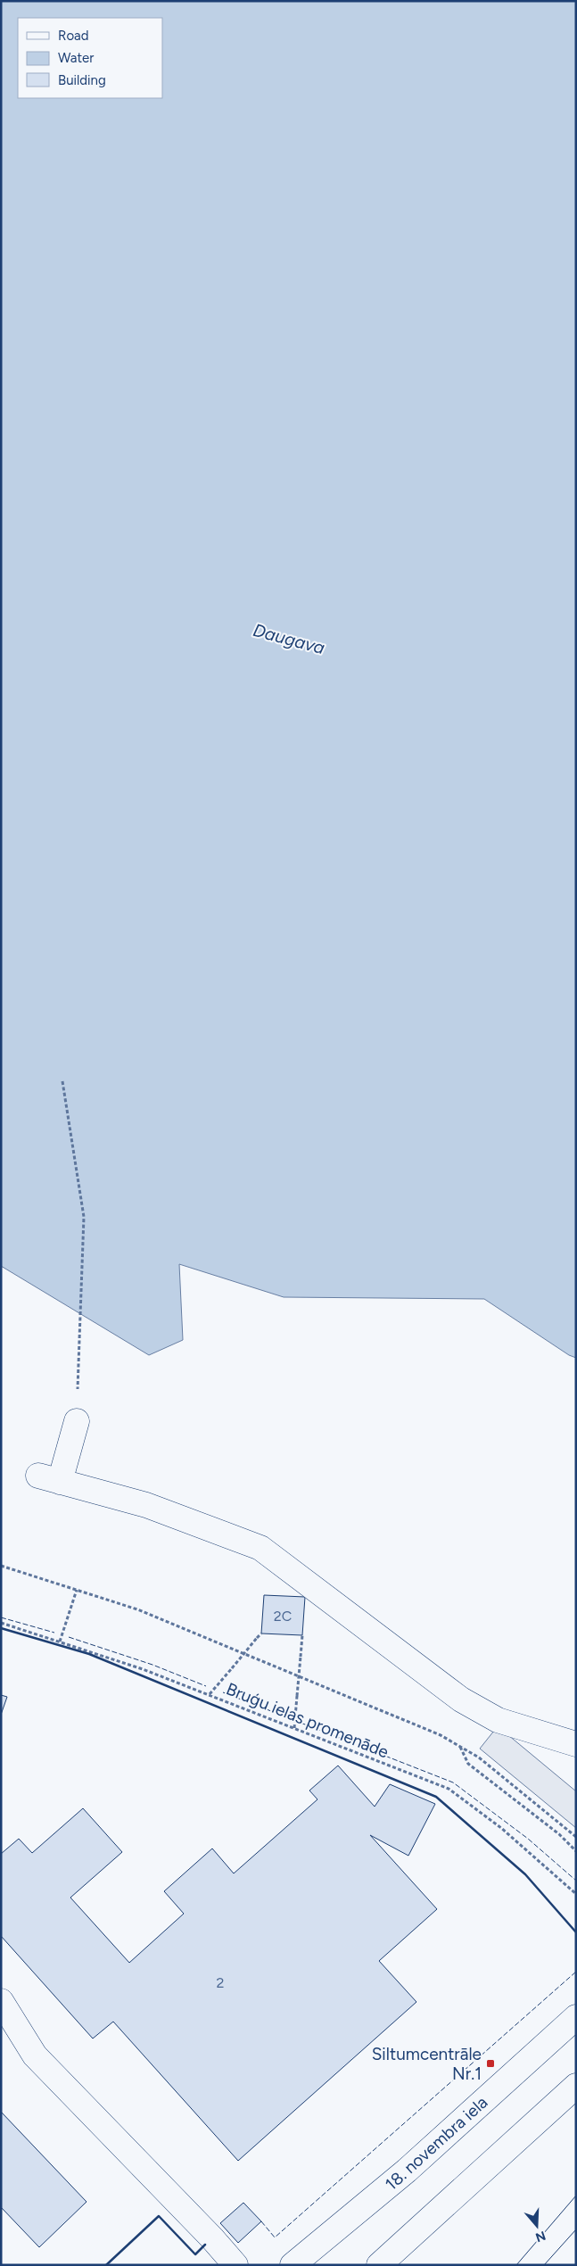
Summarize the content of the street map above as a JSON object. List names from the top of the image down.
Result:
{
  "streets": {
    "main road": ["18. novembra iela"],
    "path": ["Bruģu ielas promenāde"]
  },
  "water": ["Daugava"],
  "places": {
    "transit": ["Siltumcentrāle Nr.1"]
  },
  "house_numbers": ["2C", "2"],
  "legend": ["Road", "Water", "Building"],
  "north": "bottom"
}
